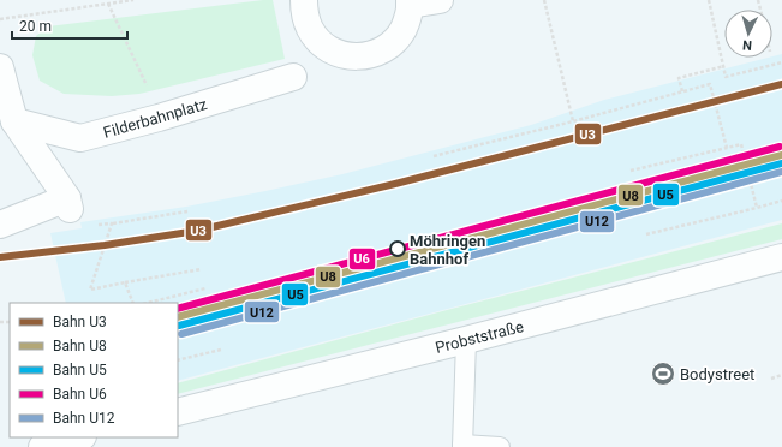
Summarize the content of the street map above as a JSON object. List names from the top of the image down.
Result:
{
  "streets": {
    "street": ["Filderbahnplatz", "Probststraße"]
  },
  "places": {
    "other": ["Möhringen Bahnhof"],
    "sports": ["Bodystreet"]
  },
  "lines": [
    "rail line U3",
    "rail line U6",
    "rail line U8",
    "rail line U5",
    "rail line U12"
  ],
  "legend": [
    "Bahn U3",
    "Bahn U8",
    "Bahn U5",
    "Bahn U6",
    "Bahn U12"
  ],
  "scale_bar": "20 m",
  "north": "bottom"
}
